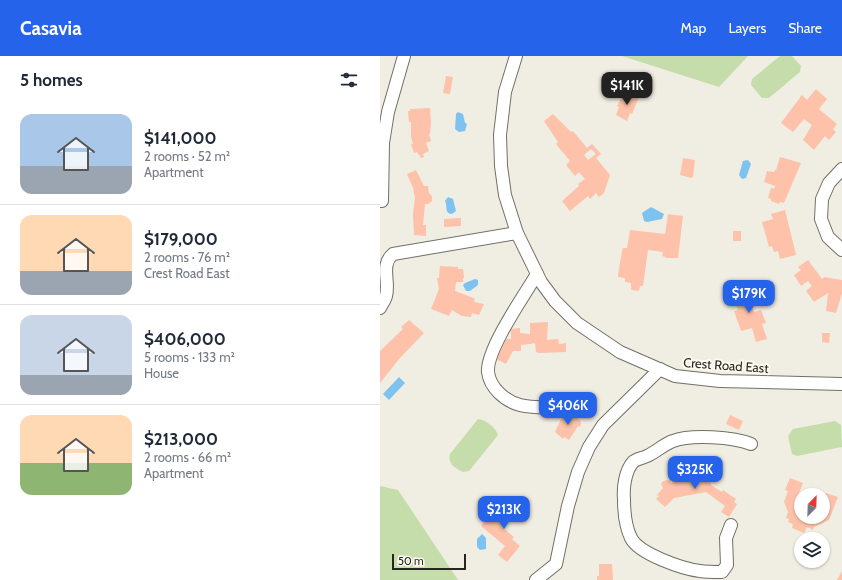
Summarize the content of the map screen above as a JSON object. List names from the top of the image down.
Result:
{
  "streets": {
    "street": ["Crest Road East"]
  },
  "scale_bar": "50 m",
  "north": "top right",
  "page": {
    "header": "Casavia",
    "nav": ["Map", "Layers", "Share"],
    "heading": "5 homes",
    "price": [
      "$141K",
      "$179K",
      "$406K",
      "$325K",
      "$213K"
    ],
    "list": [
      {
        "name": "$141,000",
        "note": "2 rooms · 52 m² · Apartment"
      },
      {
        "name": "$179,000",
        "note": "2 rooms · 76 m² · Crest Road East"
      },
      {
        "name": "$406,000",
        "note": "5 rooms · 133 m² · House"
      },
      {
        "name": "$213,000",
        "note": "2 rooms · 66 m² · Apartment"
      }
    ],
    "scale": "50 m"
  }
}
